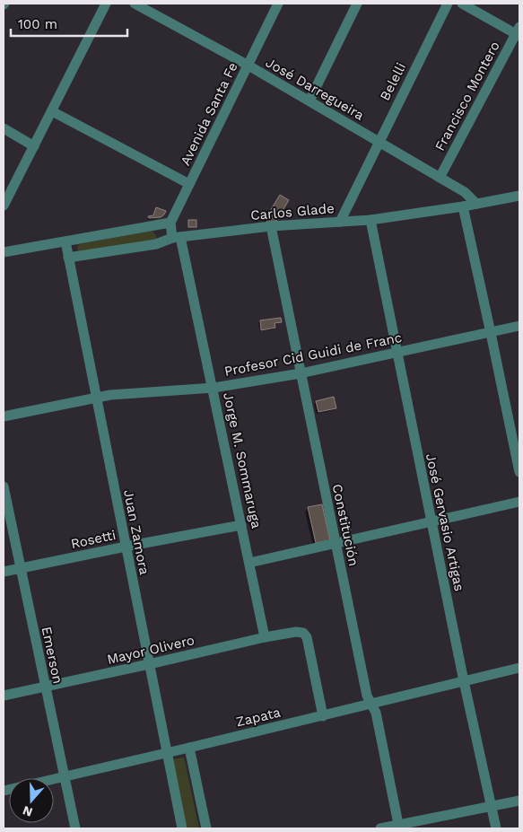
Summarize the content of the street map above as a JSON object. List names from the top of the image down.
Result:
{
  "streets": {
    "street": [
      "Belelli",
      "José Darregueira",
      "Francisco Montero",
      "Avenida Santa Fe",
      "Carlos Glade",
      "Profesor Cid Guidi de Franc",
      "Jorge M. Sommaruga",
      "José Gervasio Artigas",
      "Constitución",
      "Juan Zamora",
      "Rosetti",
      "Mayor Olivero",
      "Emerson",
      "Zapata"
    ]
  },
  "crossings": [
    ["Belelli", "José Darregueira"],
    ["Belelli", "Carlos Glade"],
    ["José Darregueira", "Francisco Montero"],
    ["José Darregueira", "Avenida Santa Fe"],
    ["José Darregueira", "Carlos Glade"],
    ["Carlos Glade", "Jorge M. Sommaruga"],
    ["Carlos Glade", "José Gervasio Artigas"],
    ["Carlos Glade", "Constitución"],
    ["Carlos Glade", "Juan Zamora"],
    ["Profesor Cid Guidi de Franc", "Jorge M. Sommaruga"],
    ["Profesor Cid Guidi de Franc", "José Gervasio Artigas"],
    ["Profesor Cid Guidi de Franc", "Constitución"],
    ["Profesor Cid Guidi de Franc", "Juan Zamora"],
    ["Jorge M. Sommaruga", "Rosetti"],
    ["Jorge M. Sommaruga", "Mayor Olivero"],
    ["José Gervasio Artigas", "Zapata"],
    ["Constitución", "Zapata"],
    ["Juan Zamora", "Rosetti"],
    ["Juan Zamora", "Mayor Olivero"],
    ["Juan Zamora", "Zapata"],
    ["Rosetti", "Emerson"],
    ["Mayor Olivero", "Emerson"],
    ["Mayor Olivero", "Zapata"],
    ["Emerson", "Zapata"]
  ],
  "scale_bar": "100 m",
  "north": "bottom"
}
